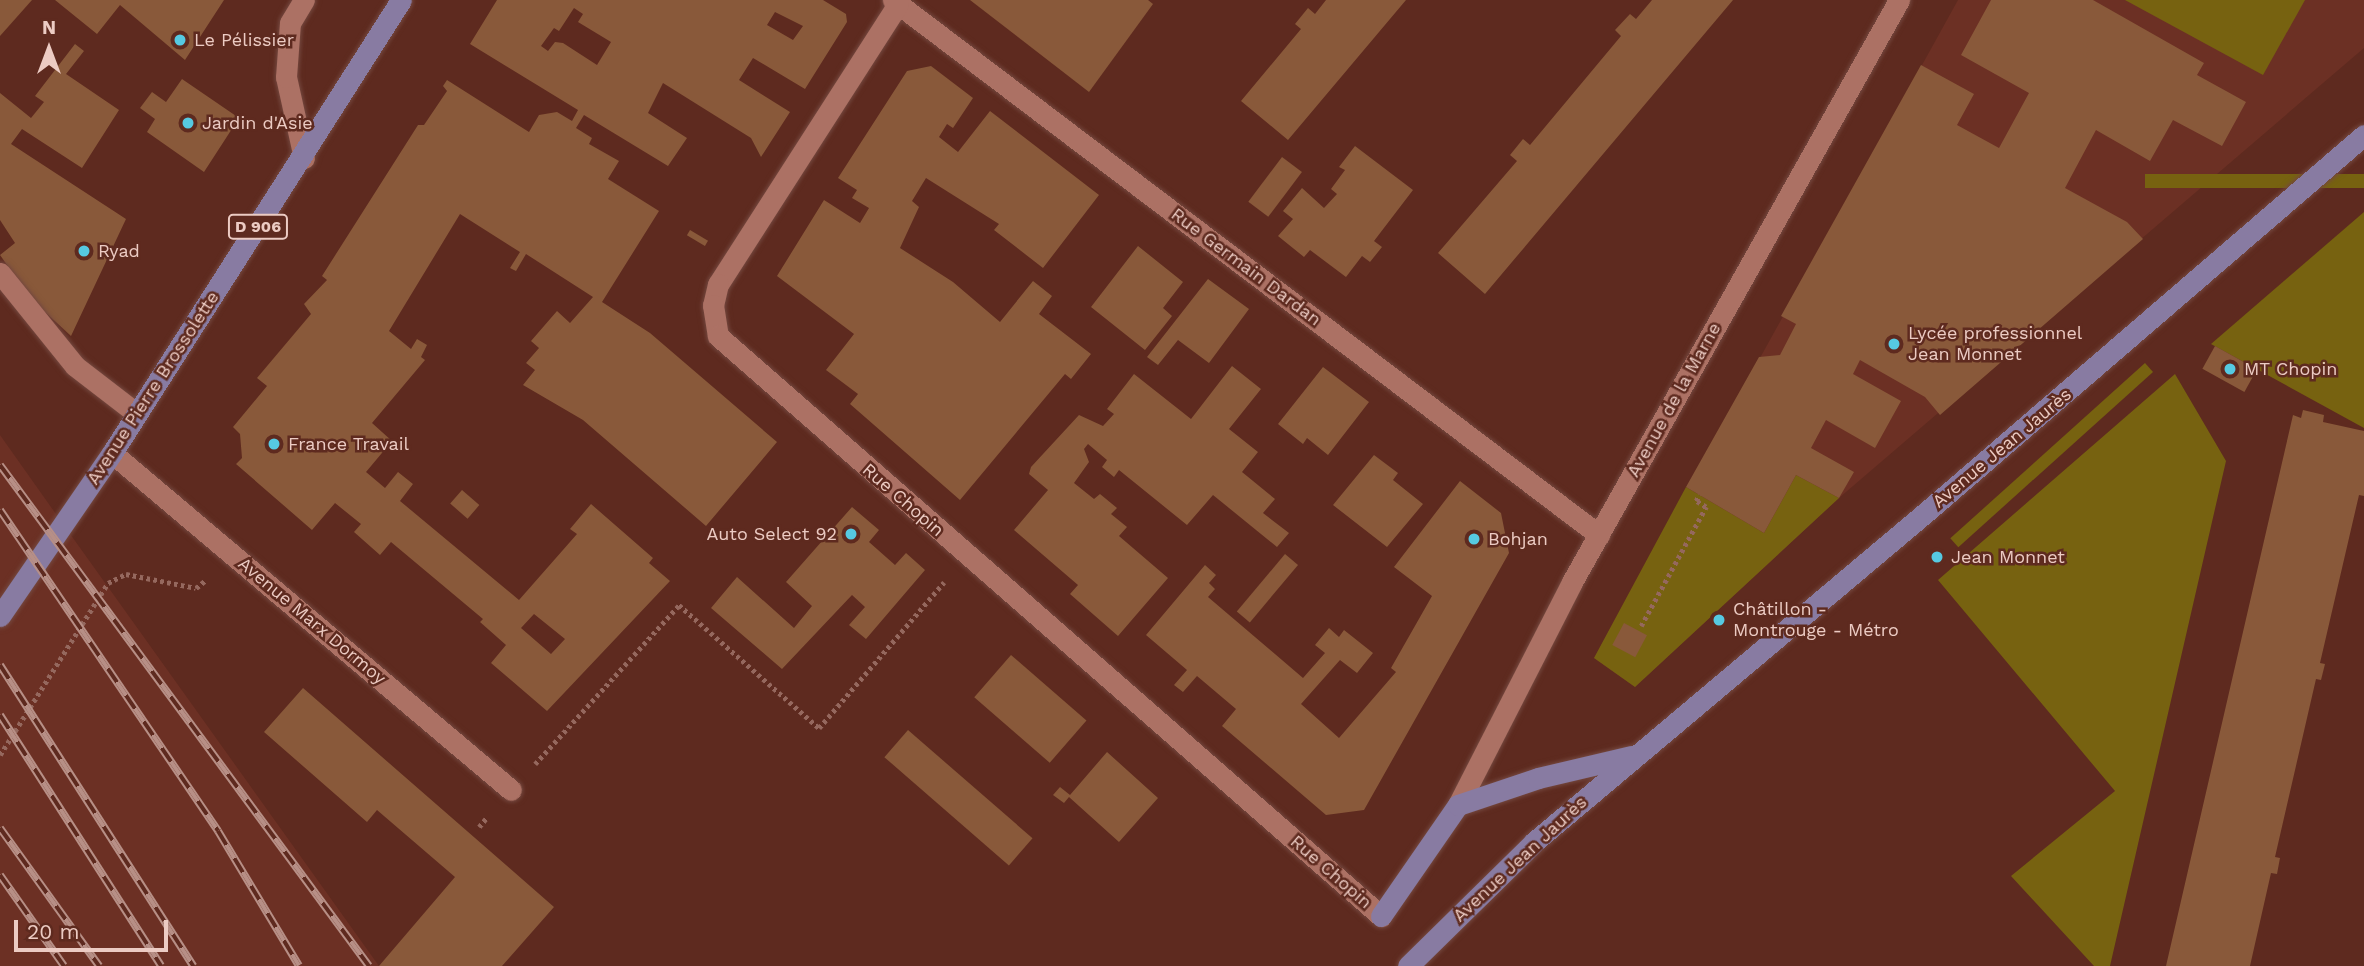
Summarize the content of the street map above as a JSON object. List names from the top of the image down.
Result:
{
  "streets": {
    "main road": ["D 906", "Avenue Pierre Brossolette", "Avenue Jean Jaurès"],
    "street": [
      "Rue Germain Dardan",
      "Avenue de la Marne",
      "Rue Chopin",
      "Avenue Marx Dormoy"
    ]
  },
  "crossings": [
    ["Rue Germain Dardan", "Avenue de la Marne"],
    ["Rue Germain Dardan", "Rue Chopin"],
    ["Avenue Pierre Brossolette", "Avenue Marx Dormoy"],
    ["Avenue de la Marne", "Avenue Jean Jaurès"]
  ],
  "places": [
    "Le Pélissier",
    "Jardin d'Asie",
    "Ryad",
    "Lycée professionnel Jean Monnet",
    "MT Chopin",
    "France Travail",
    "Auto Select 92",
    "Bohjan",
    "Jean Monnet",
    "Châtillon - Montrouge - Métro"
  ],
  "scale_bar": "20 m",
  "north": "top"
}
